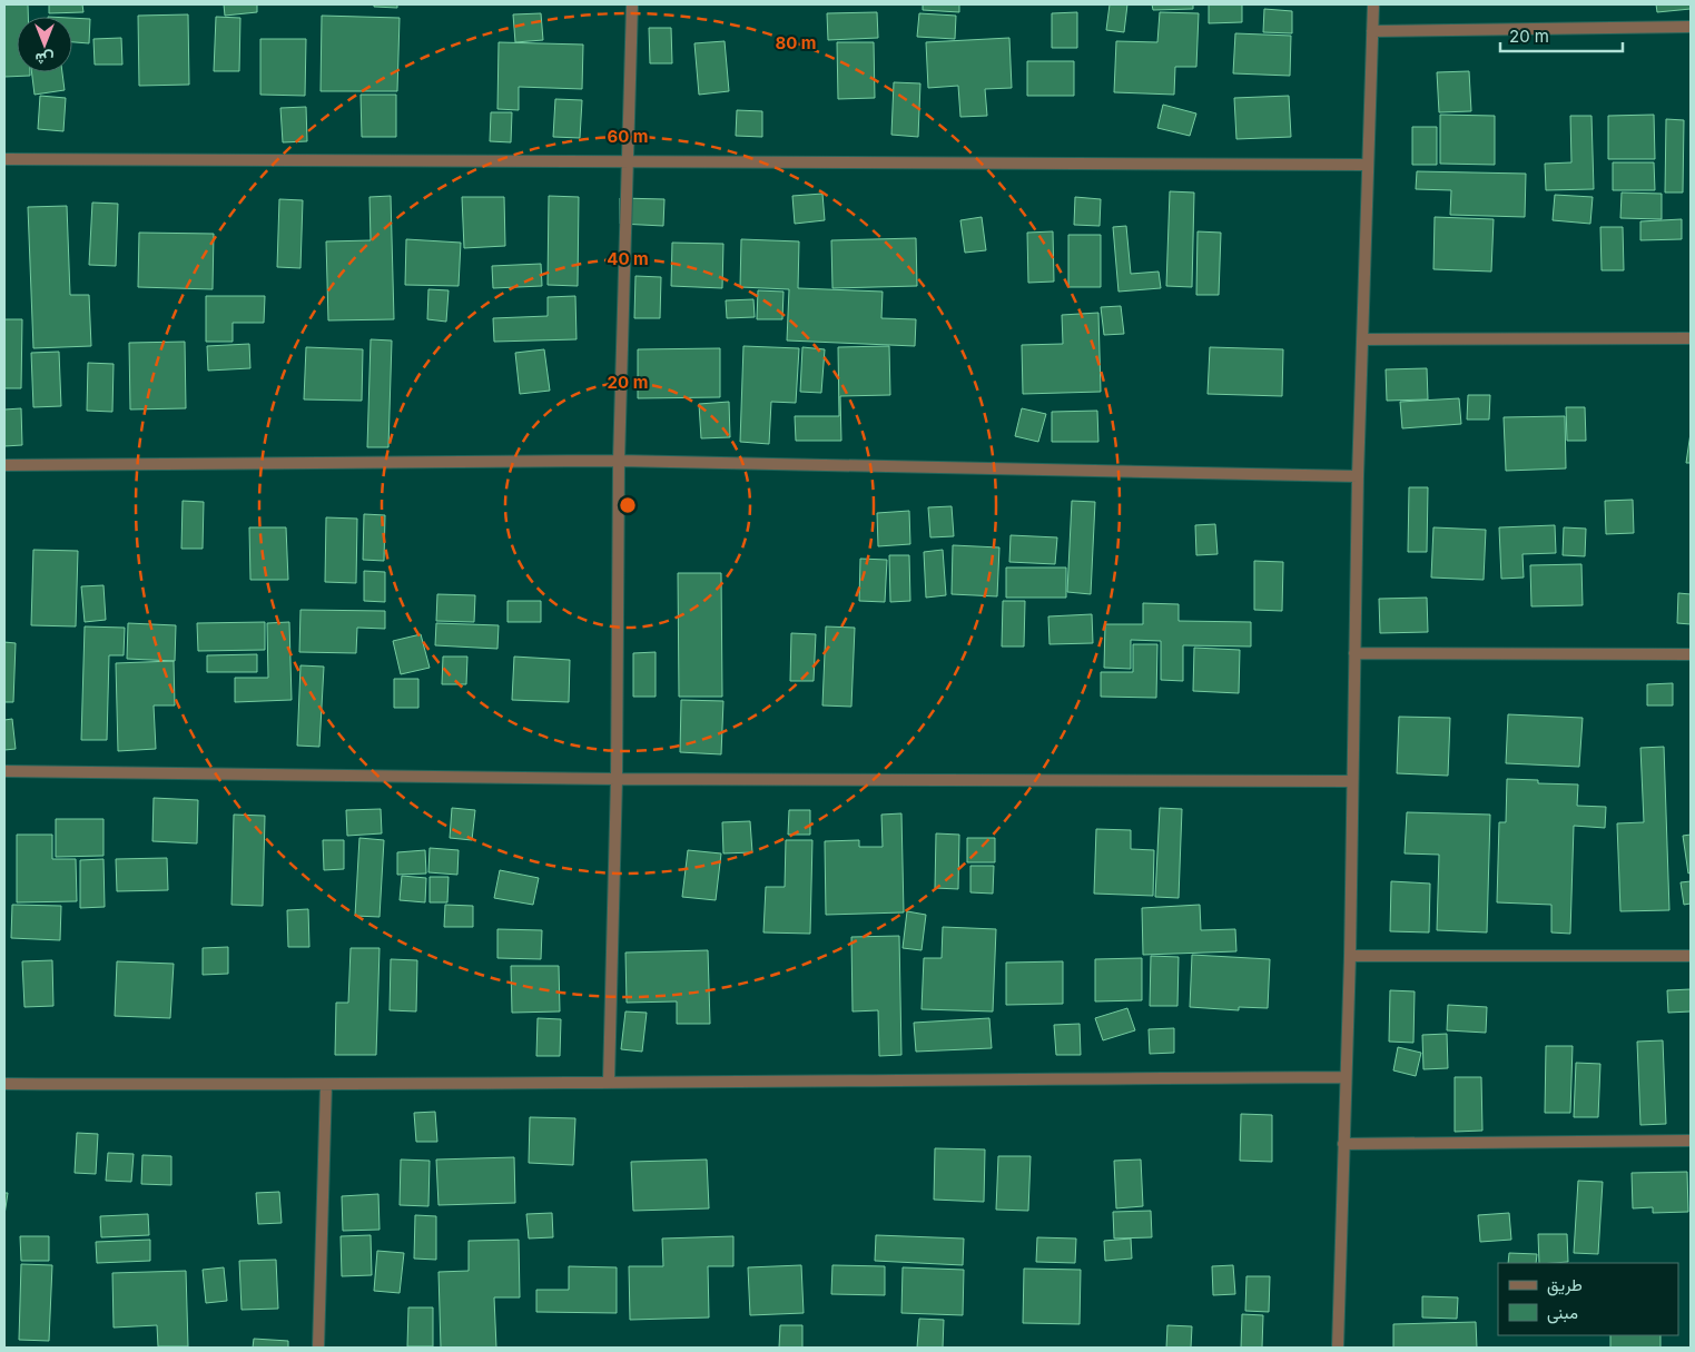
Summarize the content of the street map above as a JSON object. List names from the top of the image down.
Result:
{
  "legend": ["طريق", "مبنى"],
  "scale_bar": "20 m",
  "north": "bottom",
  "rings": [
    "80 m",
    "60 m",
    "40 m",
    "20 m"
  ]
}
